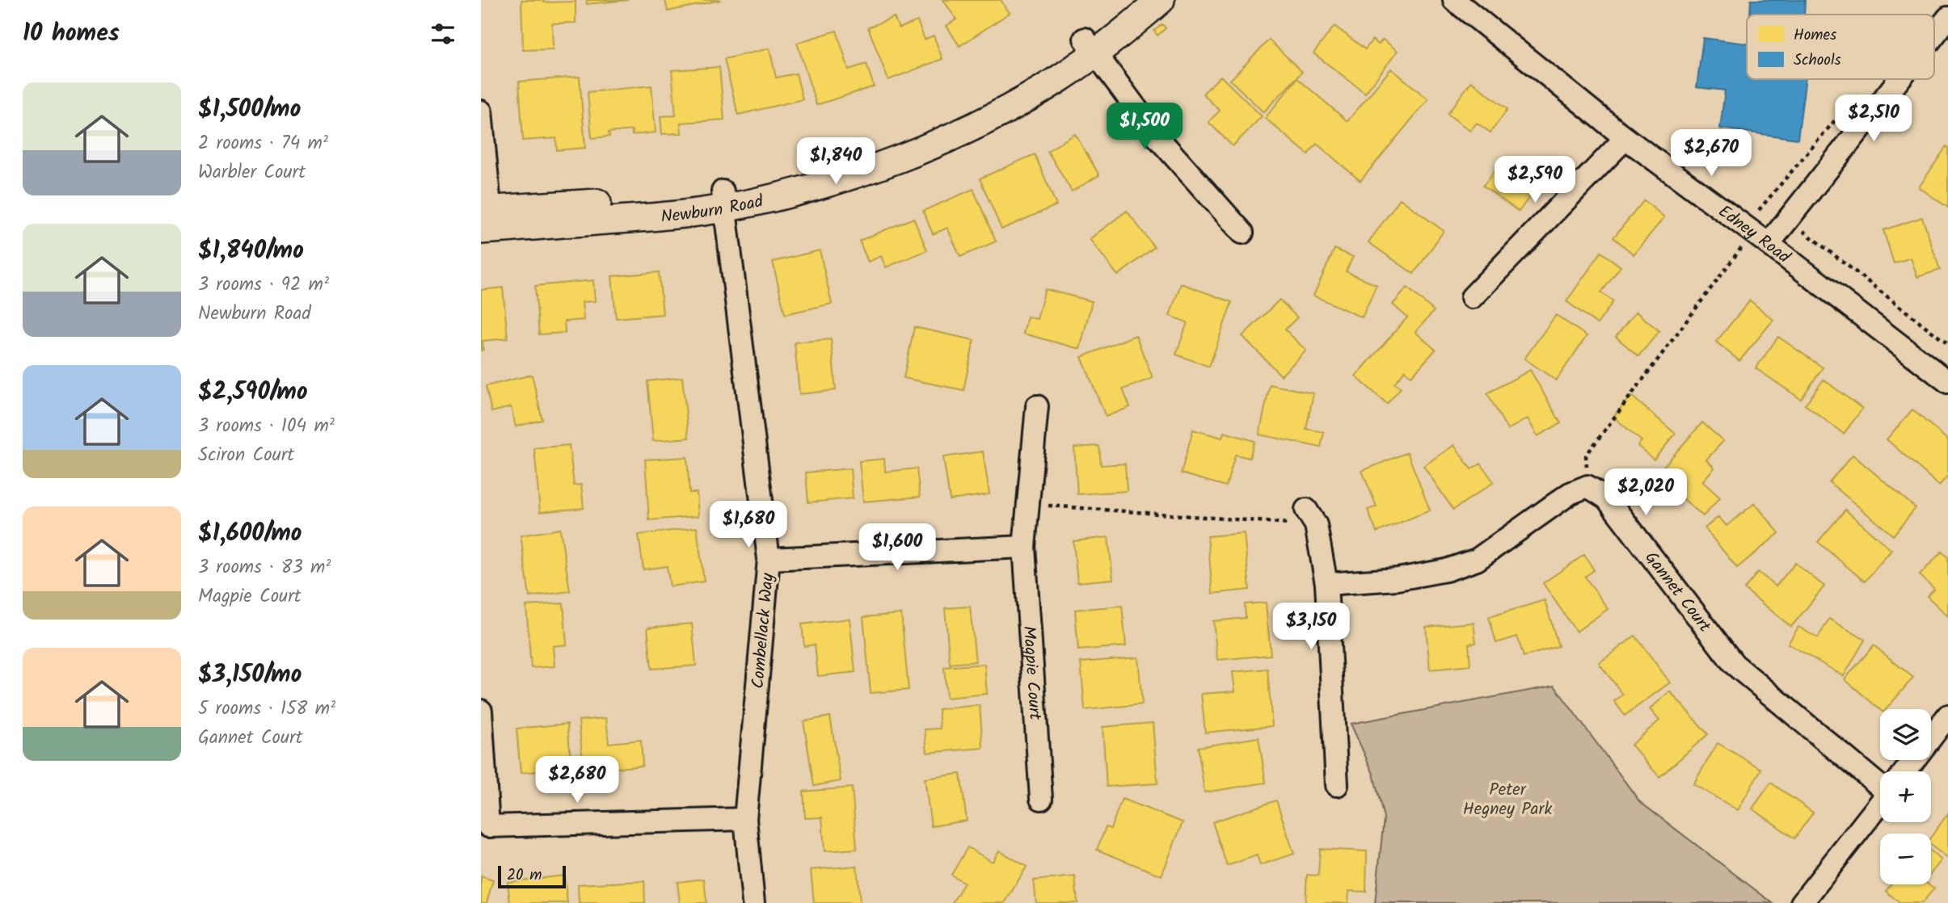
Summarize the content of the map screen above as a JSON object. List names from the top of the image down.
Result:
{
  "streets": {
    "street": [
      "Newburn Road",
      "Edney Road",
      "Gannet Court",
      "Combellack Way",
      "Magpie Court"
    ]
  },
  "crossings": [
    ["Newburn Road", "Combellack Way"]
  ],
  "parks": ["Peter Hegney Park"],
  "legend": ["Homes", "Schools"],
  "scale_bar": "20 m",
  "page": {
    "heading": "10 homes",
    "list": [
      {
        "name": "$1,500/mo",
        "note": "2 rooms · 74 m² · Warbler Court"
      },
      {
        "name": "$1,840/mo",
        "note": "3 rooms · 92 m² · Newburn Road"
      },
      {
        "name": "$2,590/mo",
        "note": "3 rooms · 104 m² · Sciron Court"
      },
      {
        "name": "$1,600/mo",
        "note": "3 rooms · 83 m² · Magpie Court"
      },
      {
        "name": "$3,150/mo",
        "note": "5 rooms · 158 m² · Gannet Court"
      }
    ],
    "price": [
      "$2,510",
      "$1,500",
      "$2,670",
      "$1,840",
      "$2,590",
      "$2,020",
      "$1,680",
      "$1,600",
      "$3,150",
      "$2,680"
    ],
    "map_buttons": ["+", "−"],
    "scale": "20 m"
  }
}
